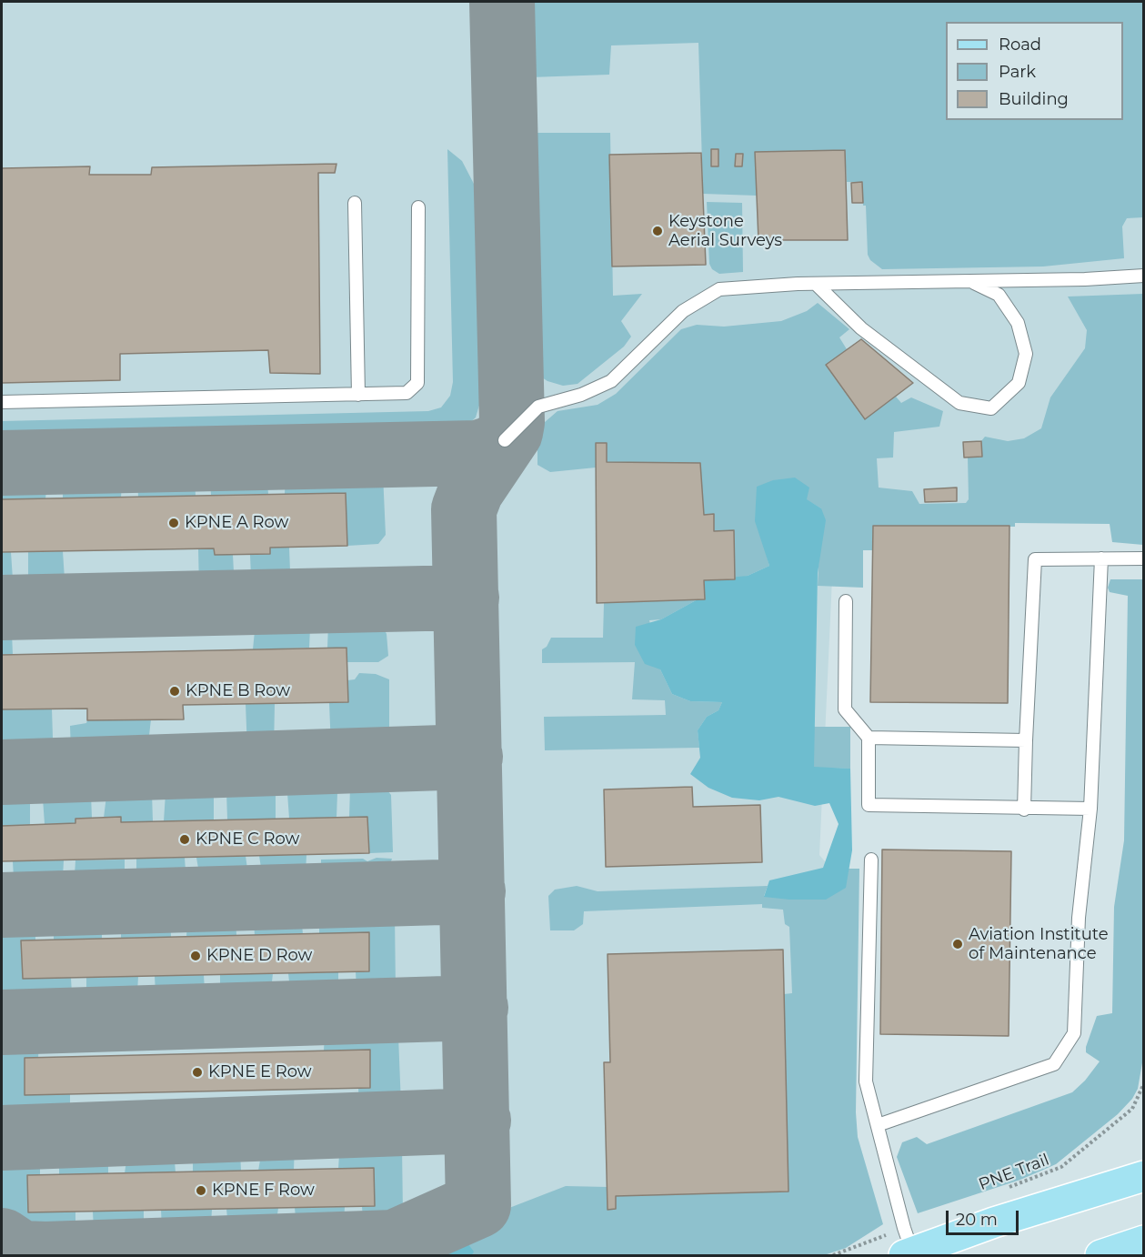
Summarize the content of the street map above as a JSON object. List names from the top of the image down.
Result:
{
  "streets": {
    "path": ["PNE Trail"]
  },
  "places": [
    "Keystone Aerial Surveys",
    "KPNE A Row",
    "KPNE B Row",
    "KPNE C Row",
    "Aviation Institute of Maintenance",
    "KPNE D Row",
    "KPNE E Row",
    "KPNE F Row"
  ],
  "legend": ["Road", "Park", "Building"],
  "scale_bar": "20 m"
}
